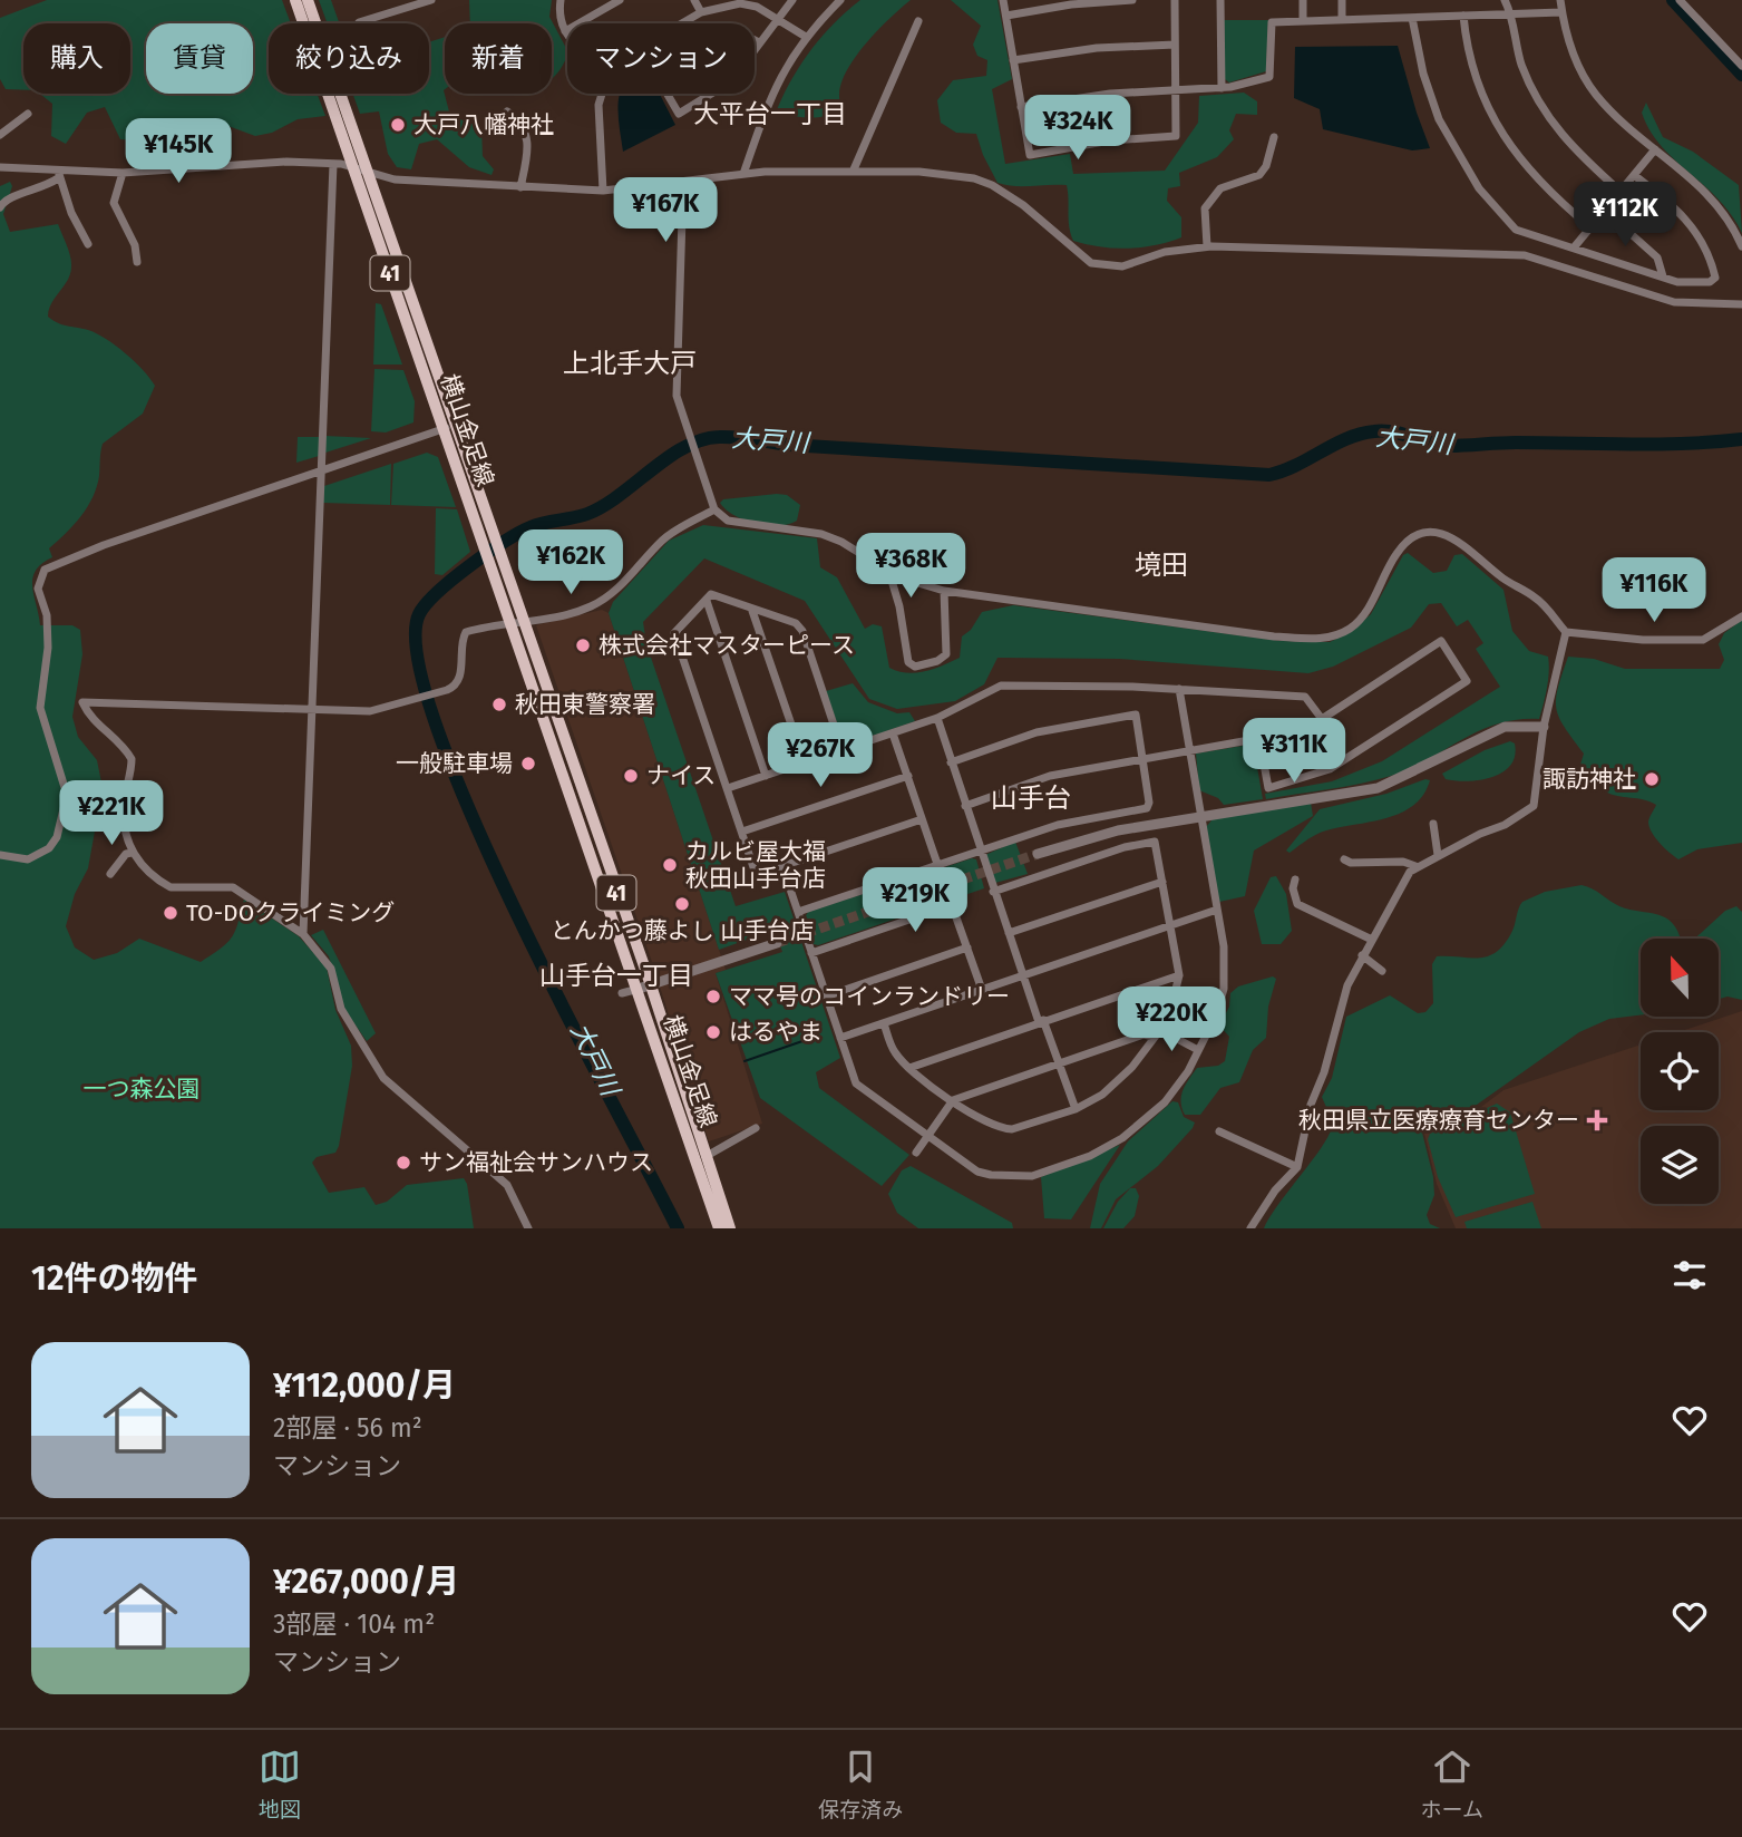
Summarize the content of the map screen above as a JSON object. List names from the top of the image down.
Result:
{
  "streets": {
    "main road": ["41", "横山金足線"]
  },
  "districts": [
    "大平台一丁目",
    "上北手大戸",
    "境田",
    "山手台",
    "山手台一丁目"
  ],
  "water": ["大戸川"],
  "parks": ["一つ森公園"],
  "places": {
    "other": [
      "大戸八幡神社",
      "株式会社マスターピース",
      "秋田東警察署",
      "一般駐車場",
      "ナイス",
      "諏訪神社",
      "カルビ屋大福 秋田山手台店",
      "とんかつ藤よし 山手台店",
      "TO-DOクライミング",
      "ママ号のコインランドリー",
      "はるやま",
      "サン福祉会サンハウス"
    ],
    "health": ["秋田県立医療療育センター"]
  },
  "north": "top",
  "page": {
    "chip": [
      "購入",
      "賃貸",
      "絞り込み",
      "新着",
      "マンション"
    ],
    "price": [
      "¥324K",
      "¥145K",
      "¥167K",
      "¥112K",
      "¥162K",
      "¥368K",
      "¥116K",
      "¥311K",
      "¥267K",
      "¥221K",
      "¥219K",
      "¥220K"
    ],
    "heading": "12件の物件",
    "list": [
      {
        "name": "¥112,000/月",
        "note": "2部屋 · 56 m² · マンション"
      },
      {
        "name": "¥267,000/月",
        "note": "3部屋 · 104 m² · マンション"
      }
    ],
    "tabs": ["地図", "保存済み", "ホーム"]
  }
}
